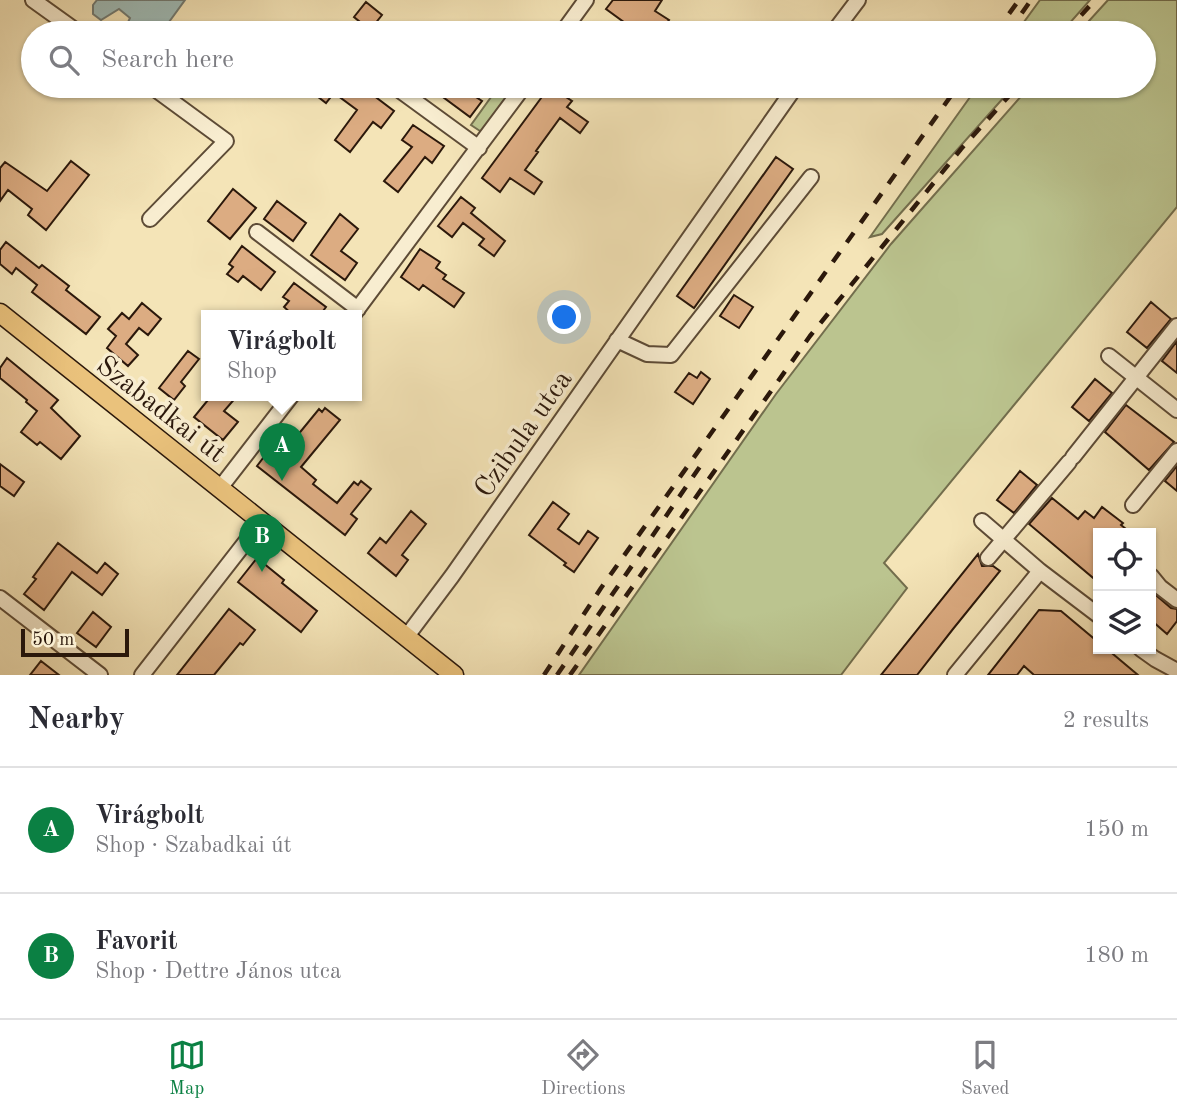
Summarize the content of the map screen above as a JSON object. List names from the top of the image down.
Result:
{
  "streets": {
    "main road": ["Szabadkai út"],
    "street": ["Czibula utca"]
  },
  "crossings": [
    ["Szabadkai út", "Czibula utca"]
  ],
  "scale_bar": "50 m",
  "page": {
    "search": "Search here",
    "popup": ["Virágbolt", "Shop"],
    "pins": ["A", "B"],
    "scale": "50 m",
    "heading": ["Nearby", "2 results"],
    "list": [
      {
        "mark": "A",
        "name": "Virágbolt",
        "note": "Shop · Szabadkai út",
        "value": "150 m"
      },
      {
        "mark": "B",
        "name": "Favorit",
        "note": "Shop · Dettre János utca",
        "value": "180 m"
      }
    ],
    "nav": ["Map", "Directions", "Saved"]
  }
}
